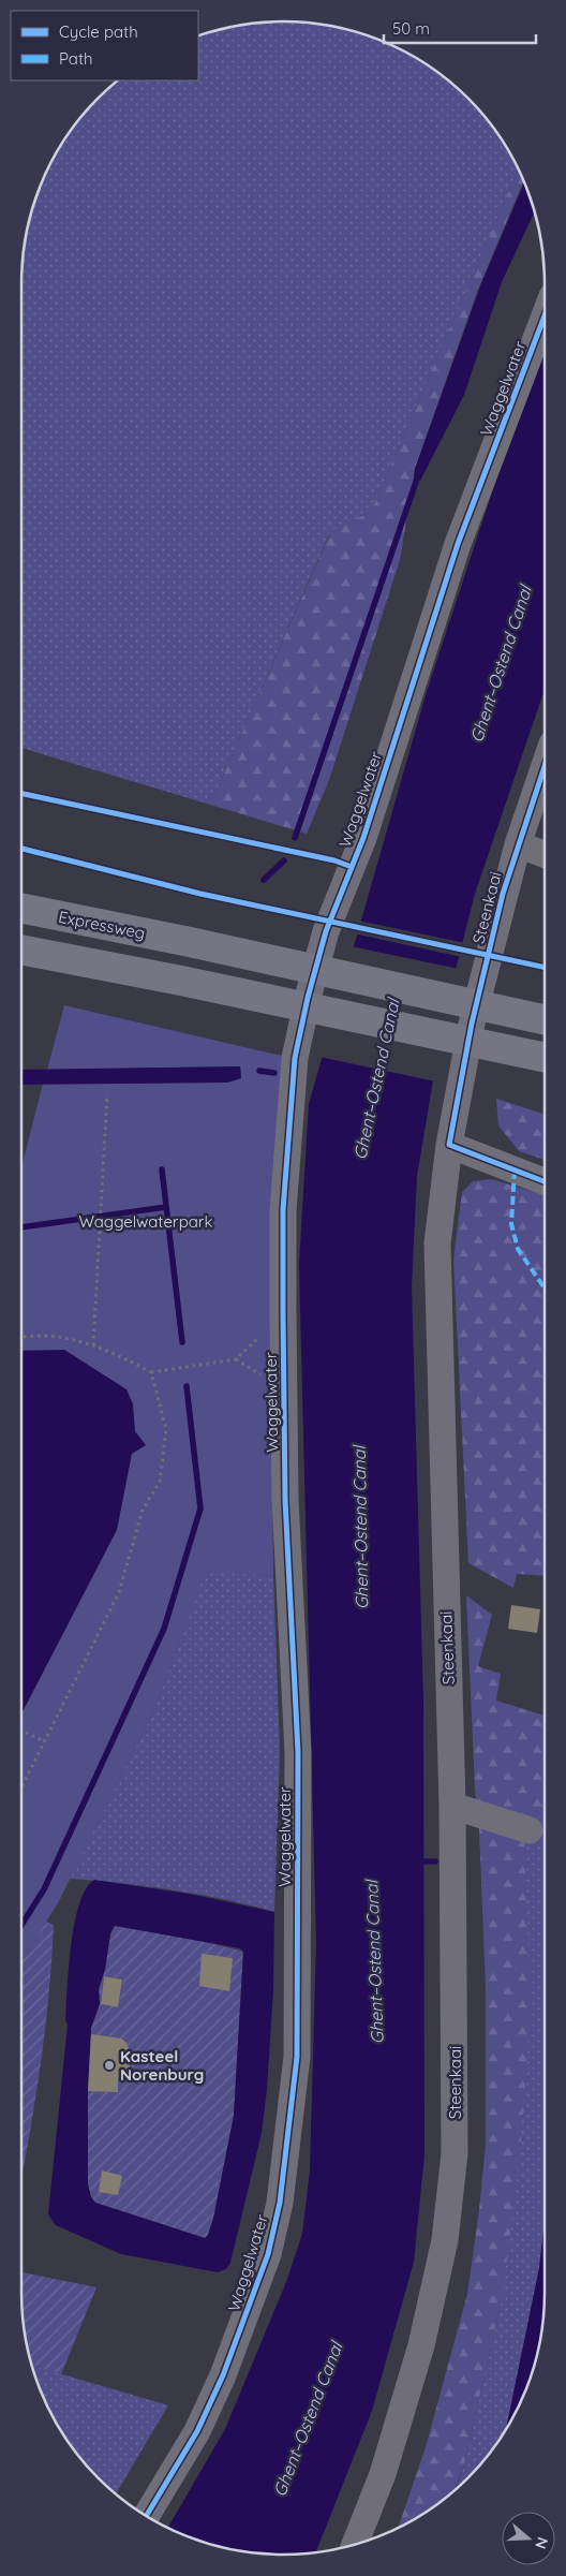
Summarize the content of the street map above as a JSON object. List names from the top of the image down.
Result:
{
  "streets": {
    "highway": ["Expressweg"],
    "street": ["Waggelwater", "Steenkaai"]
  },
  "water": ["Ghent–Ostend Canal"],
  "parks": ["Waggelwaterpark"],
  "places": ["Kasteel Norenburg"],
  "legend": ["Cycle path", "Path"],
  "scale_bar": "50 m",
  "north": "right"
}
